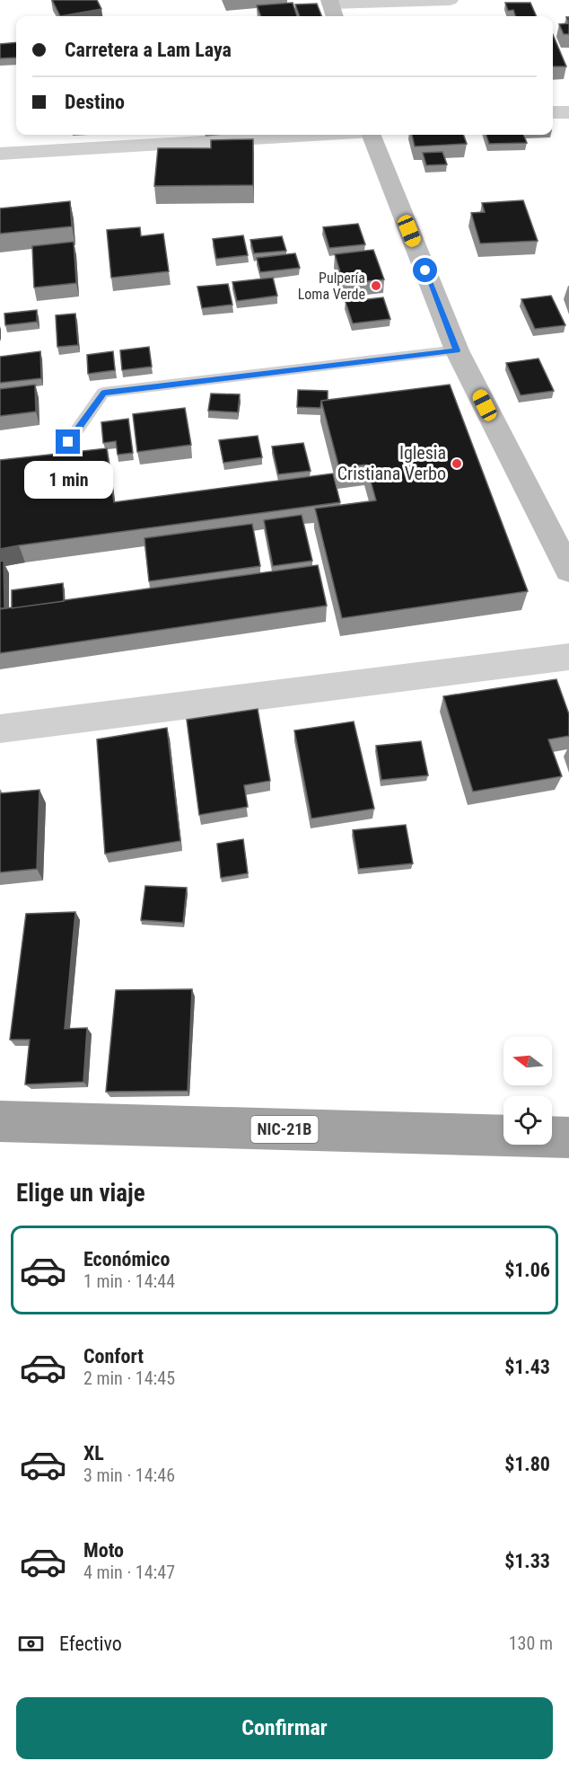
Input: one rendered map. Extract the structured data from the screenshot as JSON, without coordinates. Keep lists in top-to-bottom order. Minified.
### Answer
{"streets":{"highway":["NIC-21B"]},"places":["Pulpería Loma Verde","Iglesia Cristiana Verbo"],"north":"left","page":{"banner":["Carretera a Lam Laya","Destino"],"bubble":"1 min","heading":"Elige un viaje","list":[{"name":"Económico","note":"1 min · 14:44","value":"$1.06"},{"name":"Confort","note":"2 min · 14:45","value":"$1.43"},{"name":"XL","note":"3 min · 14:46","value":"$1.80"},{"name":"Moto","note":"4 min · 14:47","value":"$1.33"}],"pay":["Efectivo","130 m"],"buttons":"Confirmar"}}
